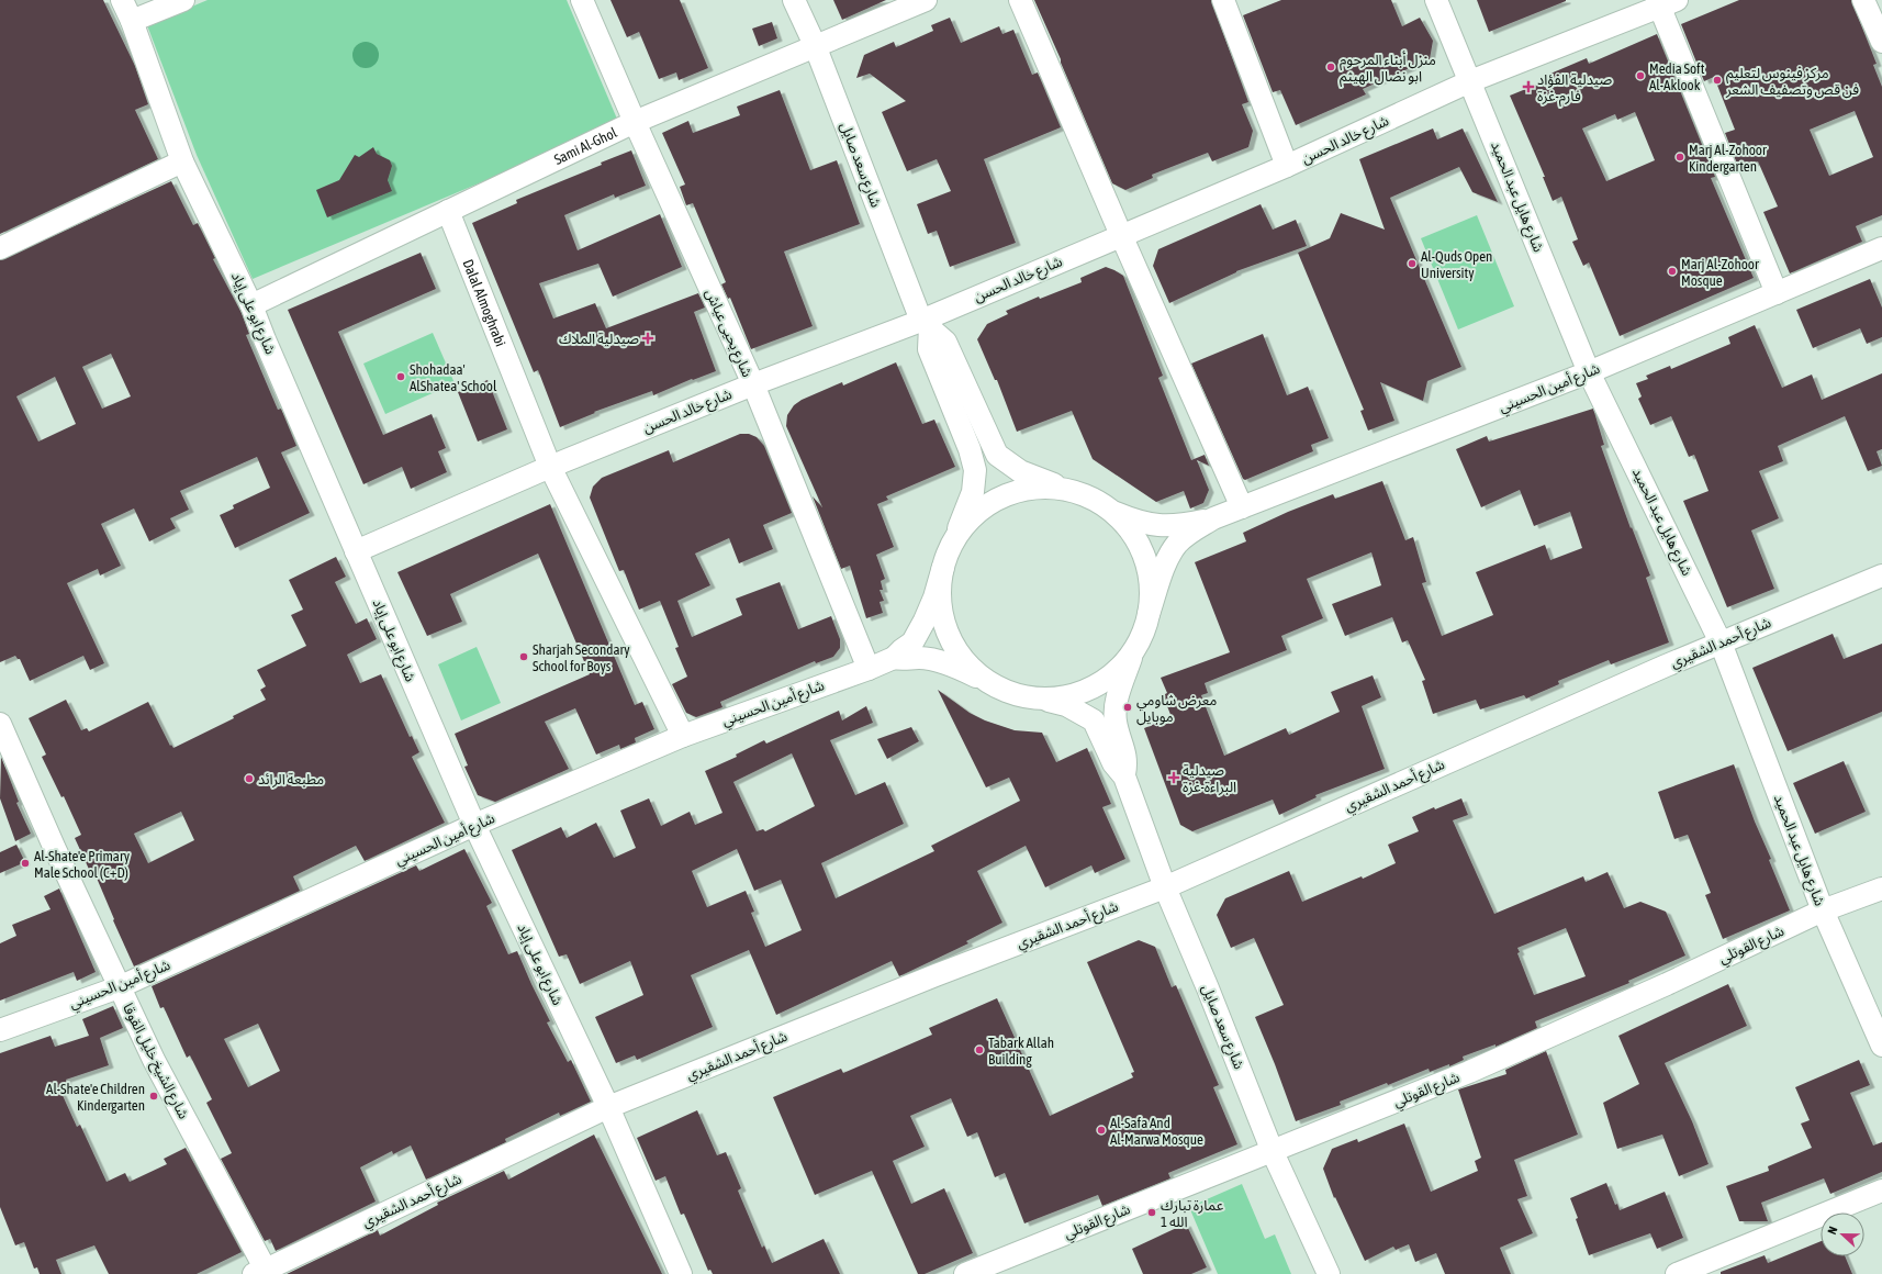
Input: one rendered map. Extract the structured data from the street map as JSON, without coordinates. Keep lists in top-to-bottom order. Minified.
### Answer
{"streets":{"street":["شارع خالد الحسن","Sami Al-Ghol","شارع سعد صايل","شارع هايل عبد الحميد","Dalal Almoghrabi","شارع ابو على إياد","شارع يحيى عياش","شارع أمين الحسيني","شارع أحمد الشقيري","شارع القوتلي","شارع الشيخ خليل القوقا"]},"crossings":[["شارع خالد الحسن","شارع سعد صايل"],["شارع خالد الحسن","شارع هايل عبد الحميد"],["شارع خالد الحسن","Dalal Almoghrabi"],["شارع خالد الحسن","شارع ابو على إياد"],["شارع خالد الحسن","شارع يحيى عياش"],["Sami Al-Ghol","شارع سعد صايل"],["Sami Al-Ghol","Dalal Almoghrabi"],["Sami Al-Ghol","شارع ابو على إياد"],["Sami Al-Ghol","شارع يحيى عياش"],["شارع سعد صايل","شارع أمين الحسيني"],["شارع سعد صايل","شارع أحمد الشقيري"],["شارع سعد صايل","شارع القوتلي"],["شارع هايل عبد الحميد","شارع أمين الحسيني"],["شارع هايل عبد الحميد","شارع أحمد الشقيري"],["شارع هايل عبد الحميد","شارع القوتلي"],["Dalal Almoghrabi","شارع أمين الحسيني"],["شارع ابو على إياد","شارع أمين الحسيني"],["شارع ابو على إياد","شارع أحمد الشقيري"],["شارع يحيى عياش","شارع أمين الحسيني"],["شارع أمين الحسيني","شارع الشيخ خليل القوقا"],["شارع أحمد الشقيري","شارع الشيخ خليل القوقا"]],"places":{"other":["منزل أبناء المرحوم ابو نضال الهيثم","Media Soft Al-Aklook","مركز فينوس لتعليم فن قص وتصفيف الشعر","Marj Al-Zohoor Kindergarten","Al-Quds Open University","Marj Al-Zohoor Mosque","Shohadaa' AlShatea' School","Sharjah Secondary School for Boys","معرض شاومي موبايل","مطبعة الرائد","Al-Shate'e Primary Male School (C+D)","Tabark Allah Building","Al-Shate'e Children Kindergarten","Al-Safa And Al-Marwa Mosque","عمارة تبارك الله 1"],"health":["صيدلية الفؤاد فارم-غزة","صيدلية الملاك","صيدلية البراءة-غزة"]},"north":"left"}
